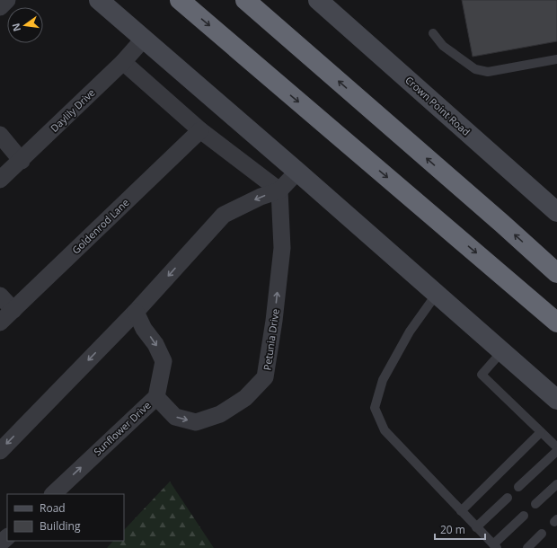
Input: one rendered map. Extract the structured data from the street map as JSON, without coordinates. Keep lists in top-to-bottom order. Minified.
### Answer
{"streets":{"main road":["Crown Point Road"],"street":["Daylily Drive","Goldenrod Lane","Petunia Drive","Sunflower Drive"]},"crossings":[["Petunia Drive","Sunflower Drive"]],"legend":["Road","Building"],"scale_bar":"20 m","north":"left"}
